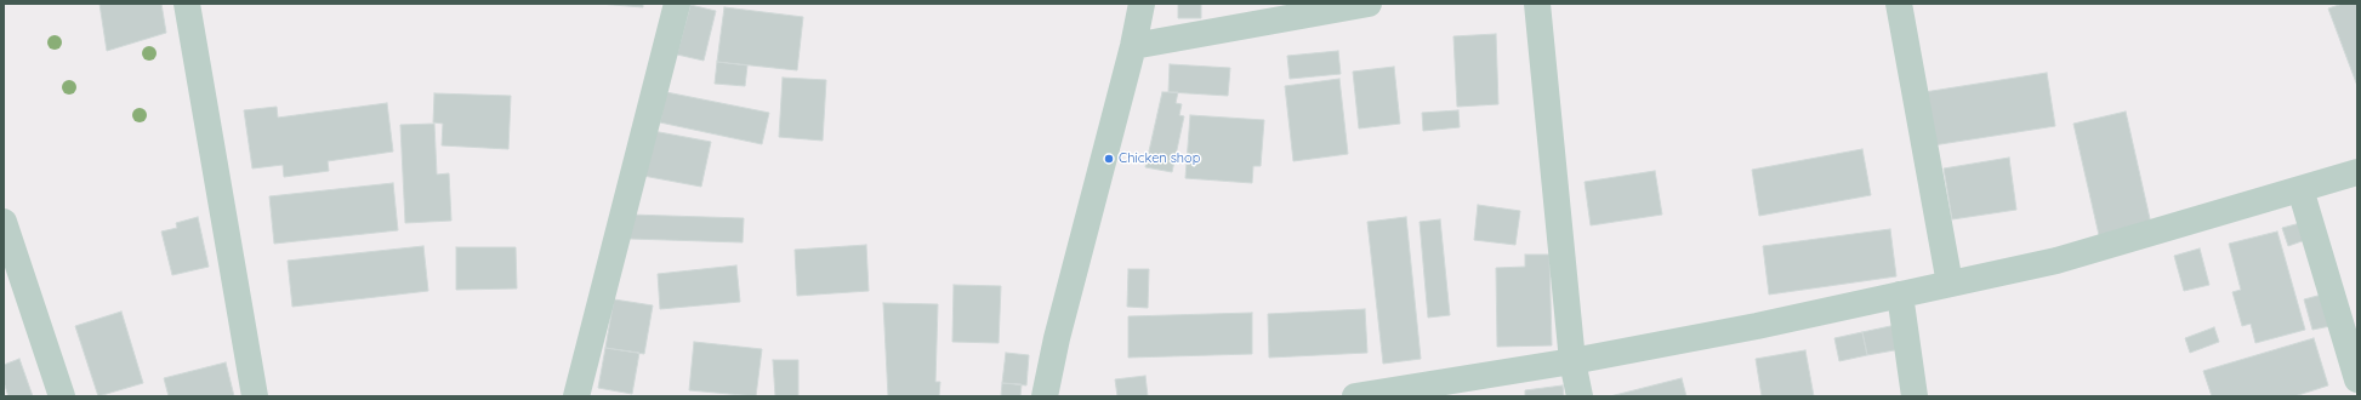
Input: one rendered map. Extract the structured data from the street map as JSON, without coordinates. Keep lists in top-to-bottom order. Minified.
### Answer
{"places":["Chicken shop"]}
